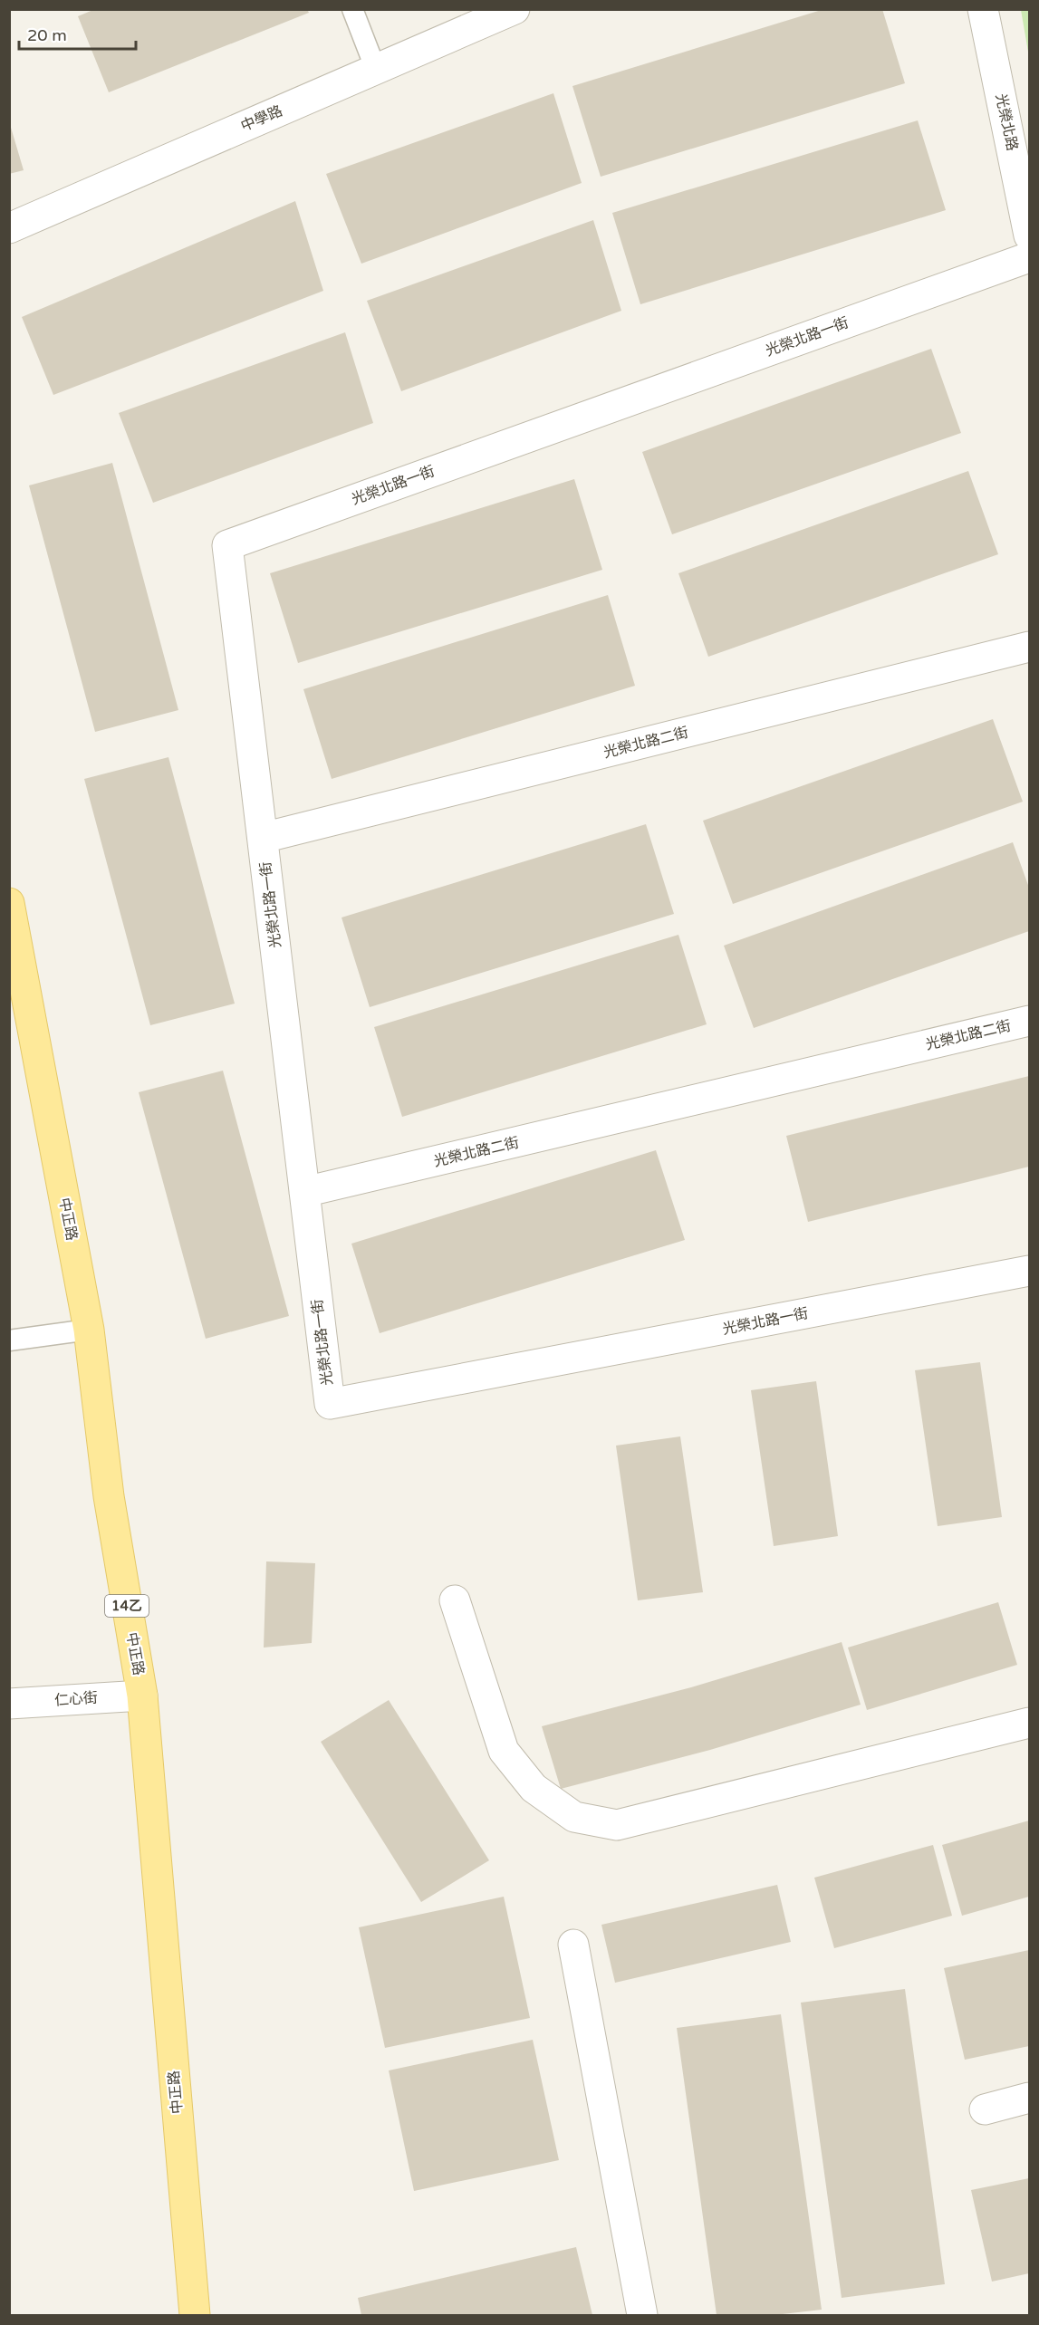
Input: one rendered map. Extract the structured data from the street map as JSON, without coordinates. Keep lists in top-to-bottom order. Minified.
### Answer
{"streets":{"main road":["中正路","14乙"],"street":["中學路","光榮北路","光榮北路一街","光榮北路二街","仁心街"]},"crossings":[["光榮北路一街","光榮北路二街"],["中正路","仁心街"]],"scale_bar":"20 m"}
